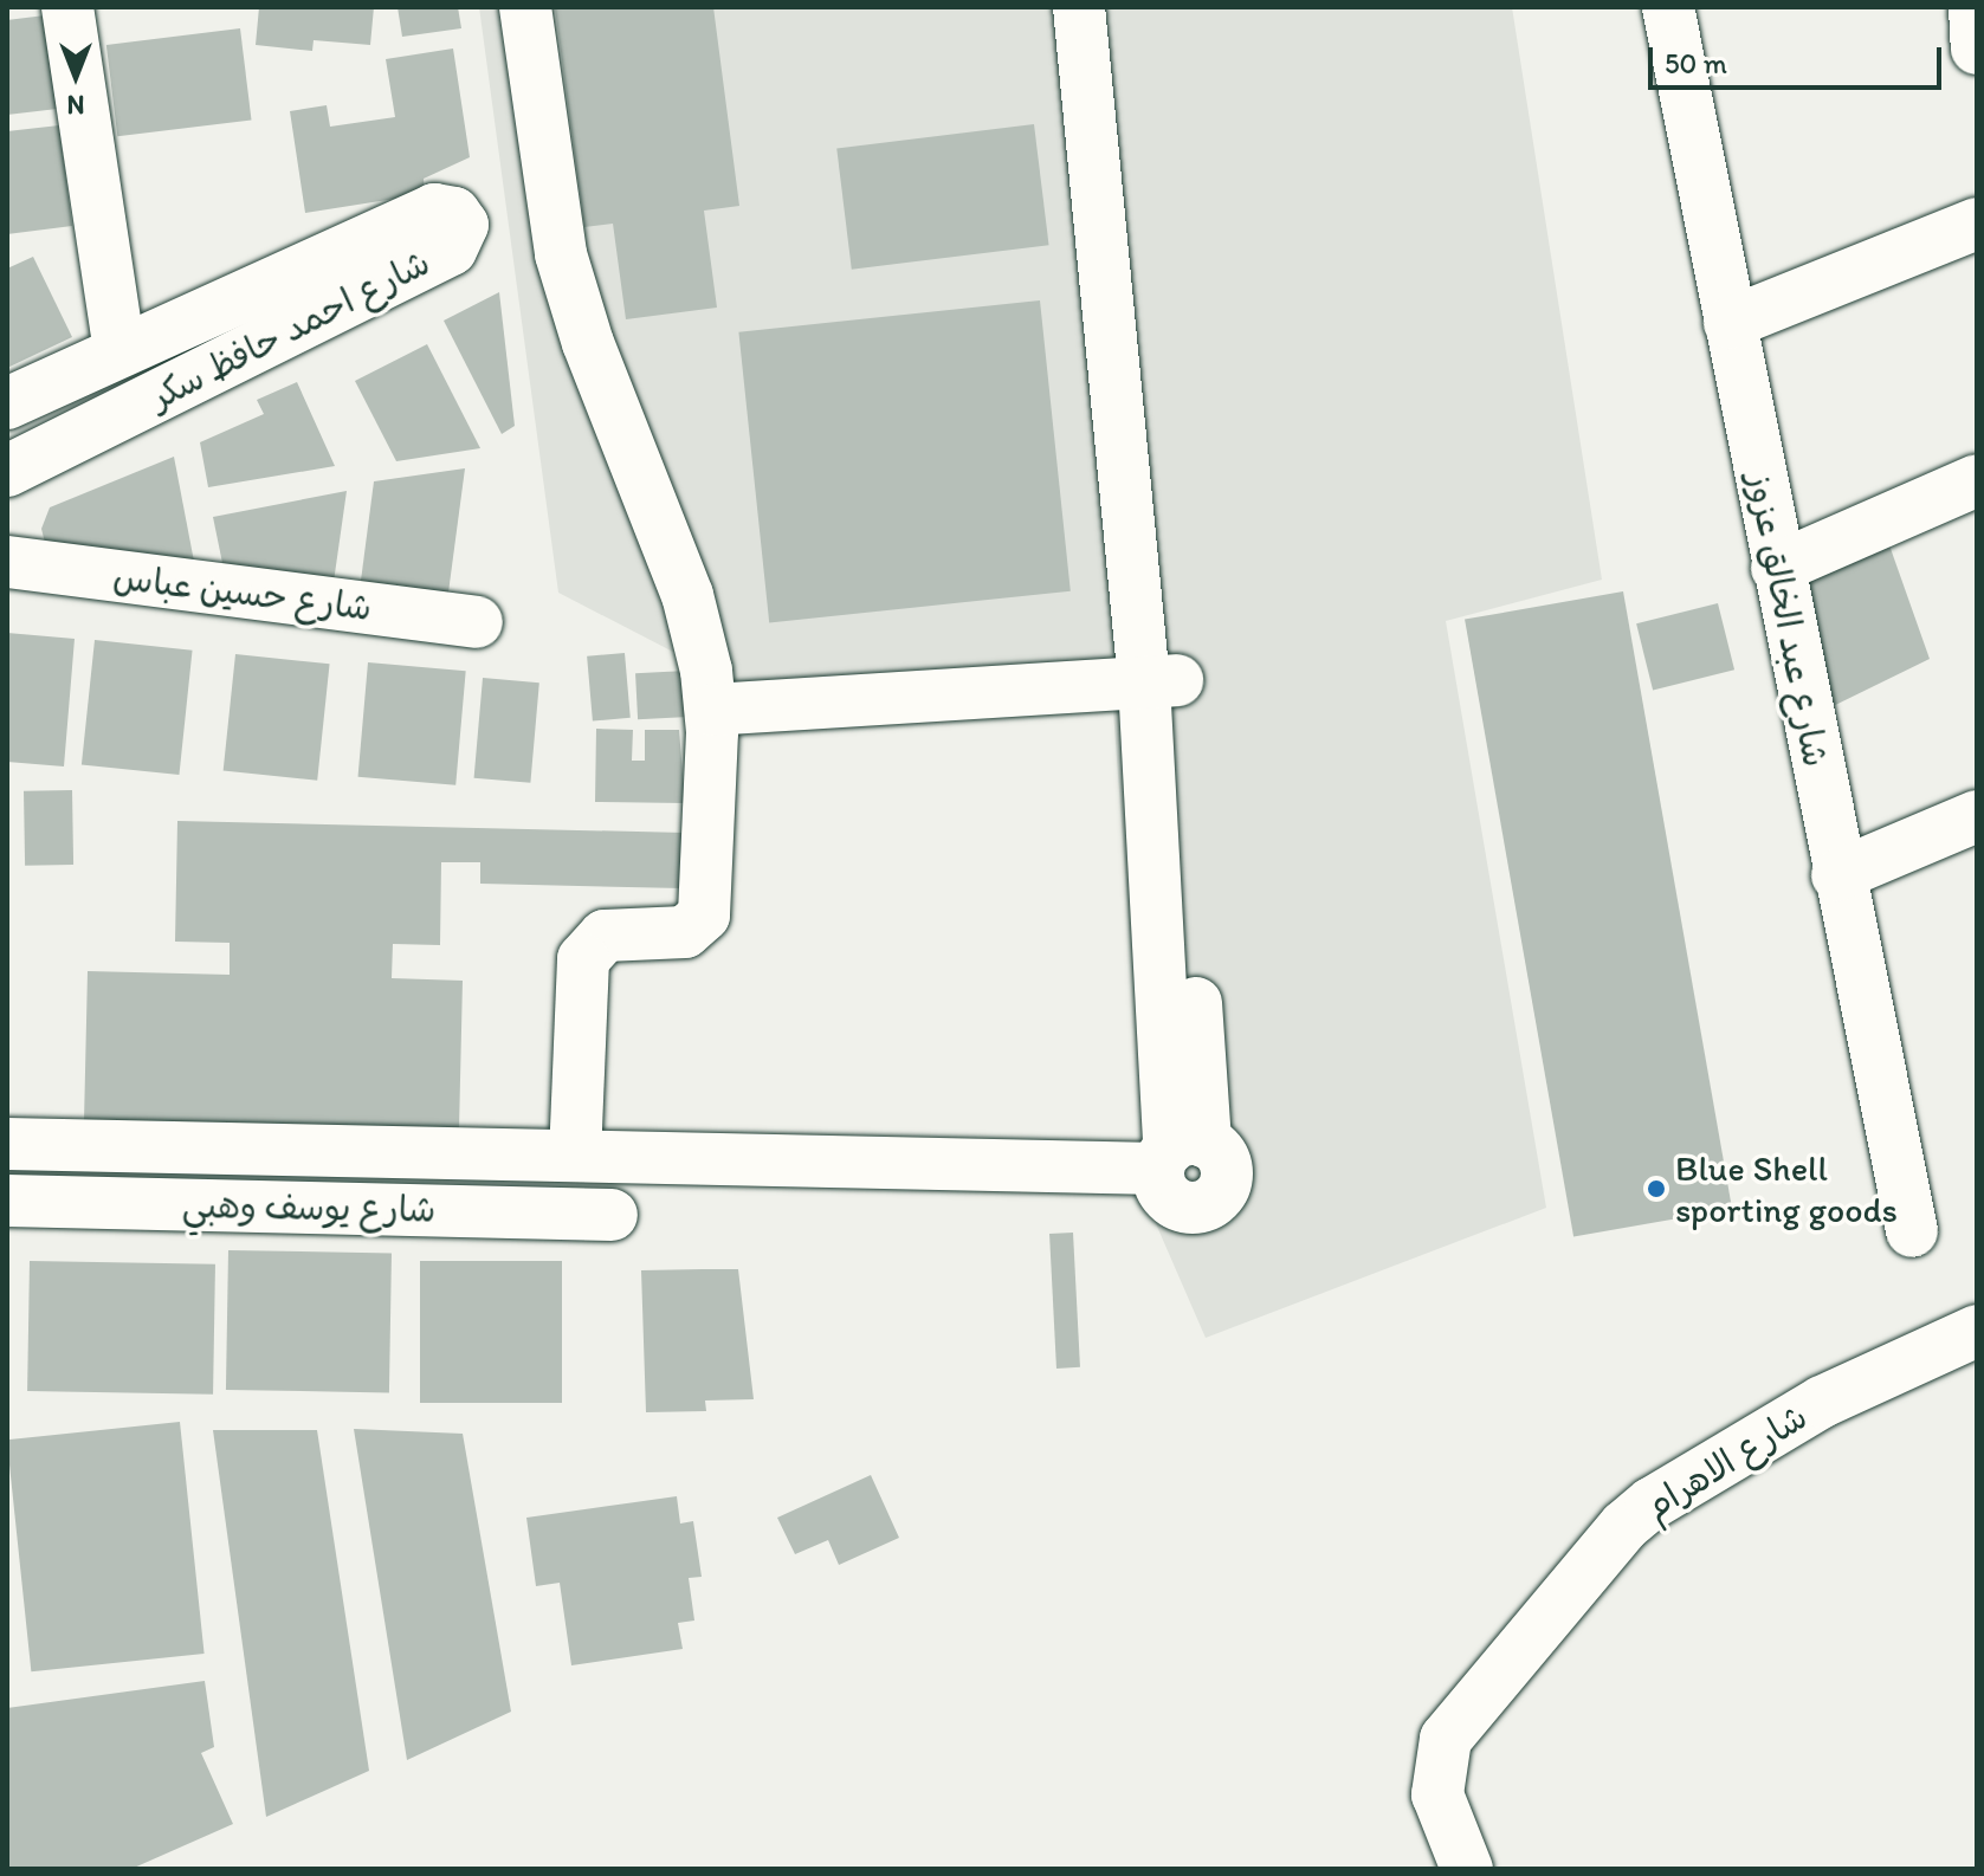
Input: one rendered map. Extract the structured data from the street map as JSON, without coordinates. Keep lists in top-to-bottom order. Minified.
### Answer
{"streets":{"street":["شارع احمد حافظ سكر","شارع حسين عباس","شارع عبد الخالق عزوز","شارع يوسف وهبي","شارع الاهرام"]},"places":["Blue Shell sporting goods"],"scale_bar":"50 m","north":"bottom"}
